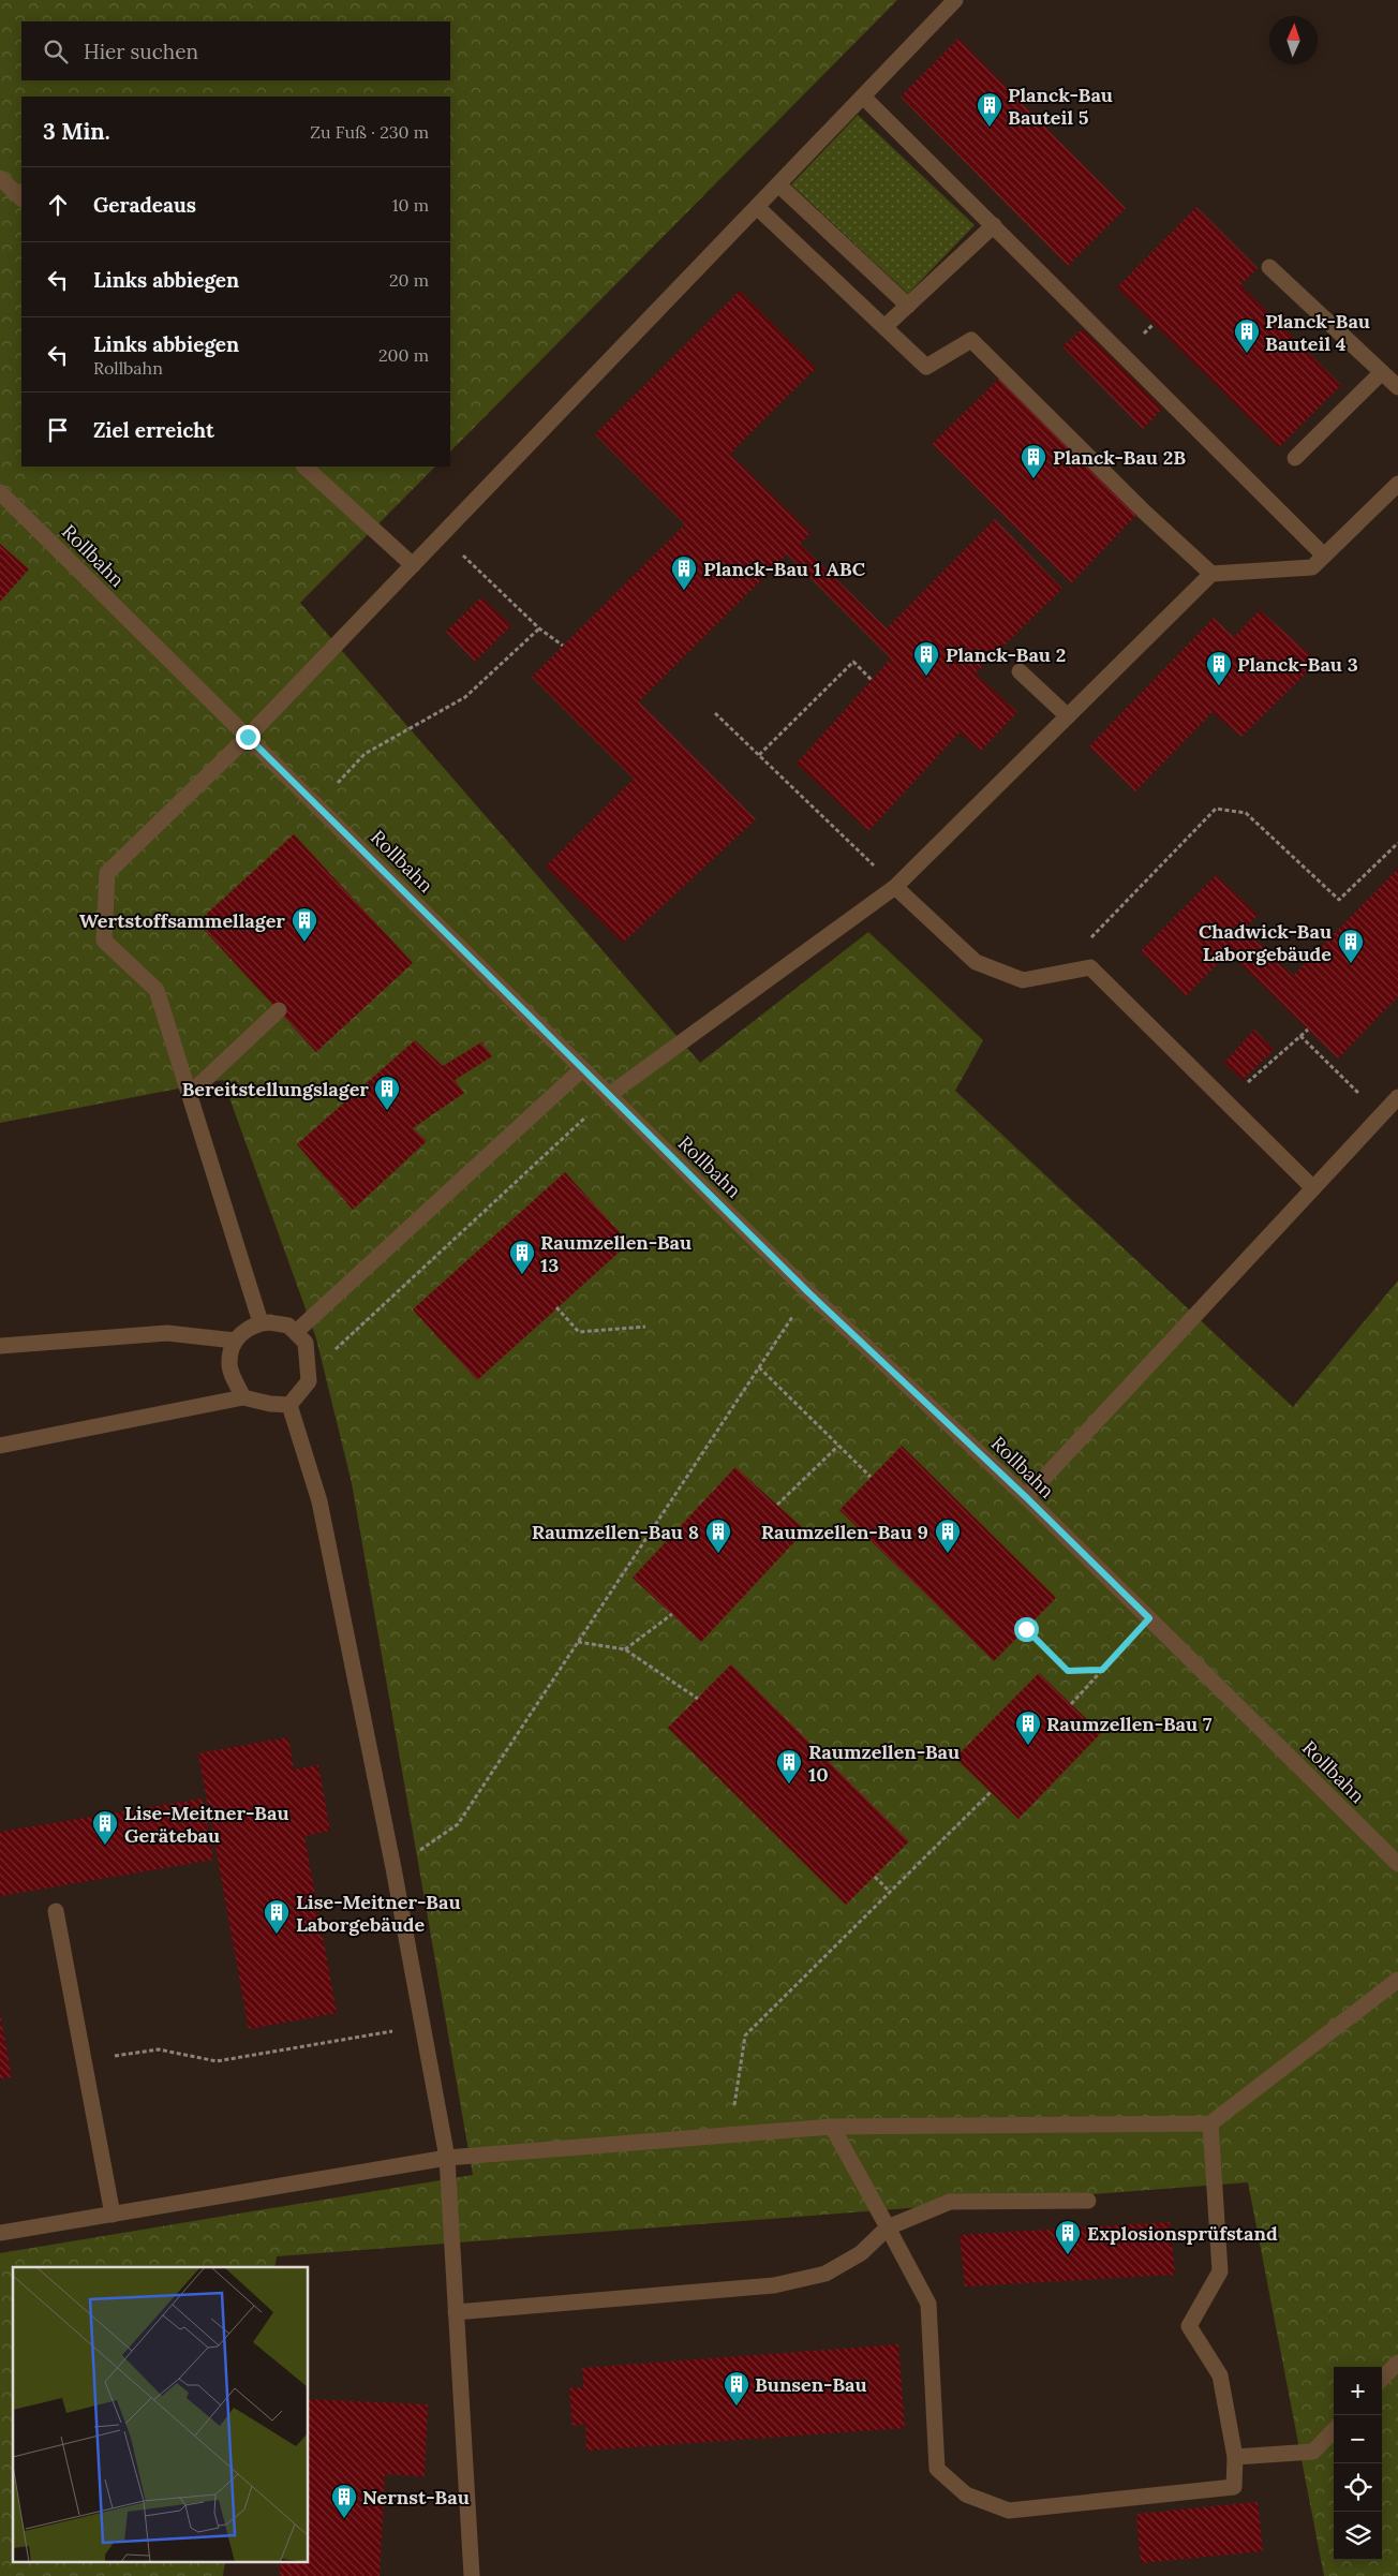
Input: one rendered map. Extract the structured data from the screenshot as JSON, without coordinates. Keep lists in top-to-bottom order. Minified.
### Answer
{"streets":{"lane":["Rollbahn"]},"places":{"building":["Planck-Bau Bauteil 5","Planck-Bau Bauteil 4","Planck-Bau 2B","Planck-Bau 1 ABC","Planck-Bau 2","Planck-Bau 3","Wertstoffsammellager","Chadwick-Bau Laborgebäude","Bereitstellungslager","Raumzellen-Bau 13","Raumzellen-Bau 8","Raumzellen-Bau 9","Raumzellen-Bau 7","Raumzellen-Bau 10","Lise-Meitner-Bau Gerätebau","Lise-Meitner-Bau Laborgebäude","Explosionsprüfstand","Bunsen-Bau","Nernst-Bau"]},"north":"top","page":{"search":"Hier suchen","heading":["3 Min.","Zu Fuß · 230 m"],"list":[["Geradeaus","10 m"],["Links abbiegen","20 m"],["Links abbiegen","Rollbahn","200 m"],"Ziel erreicht"],"map_buttons":["+","−"]}}
